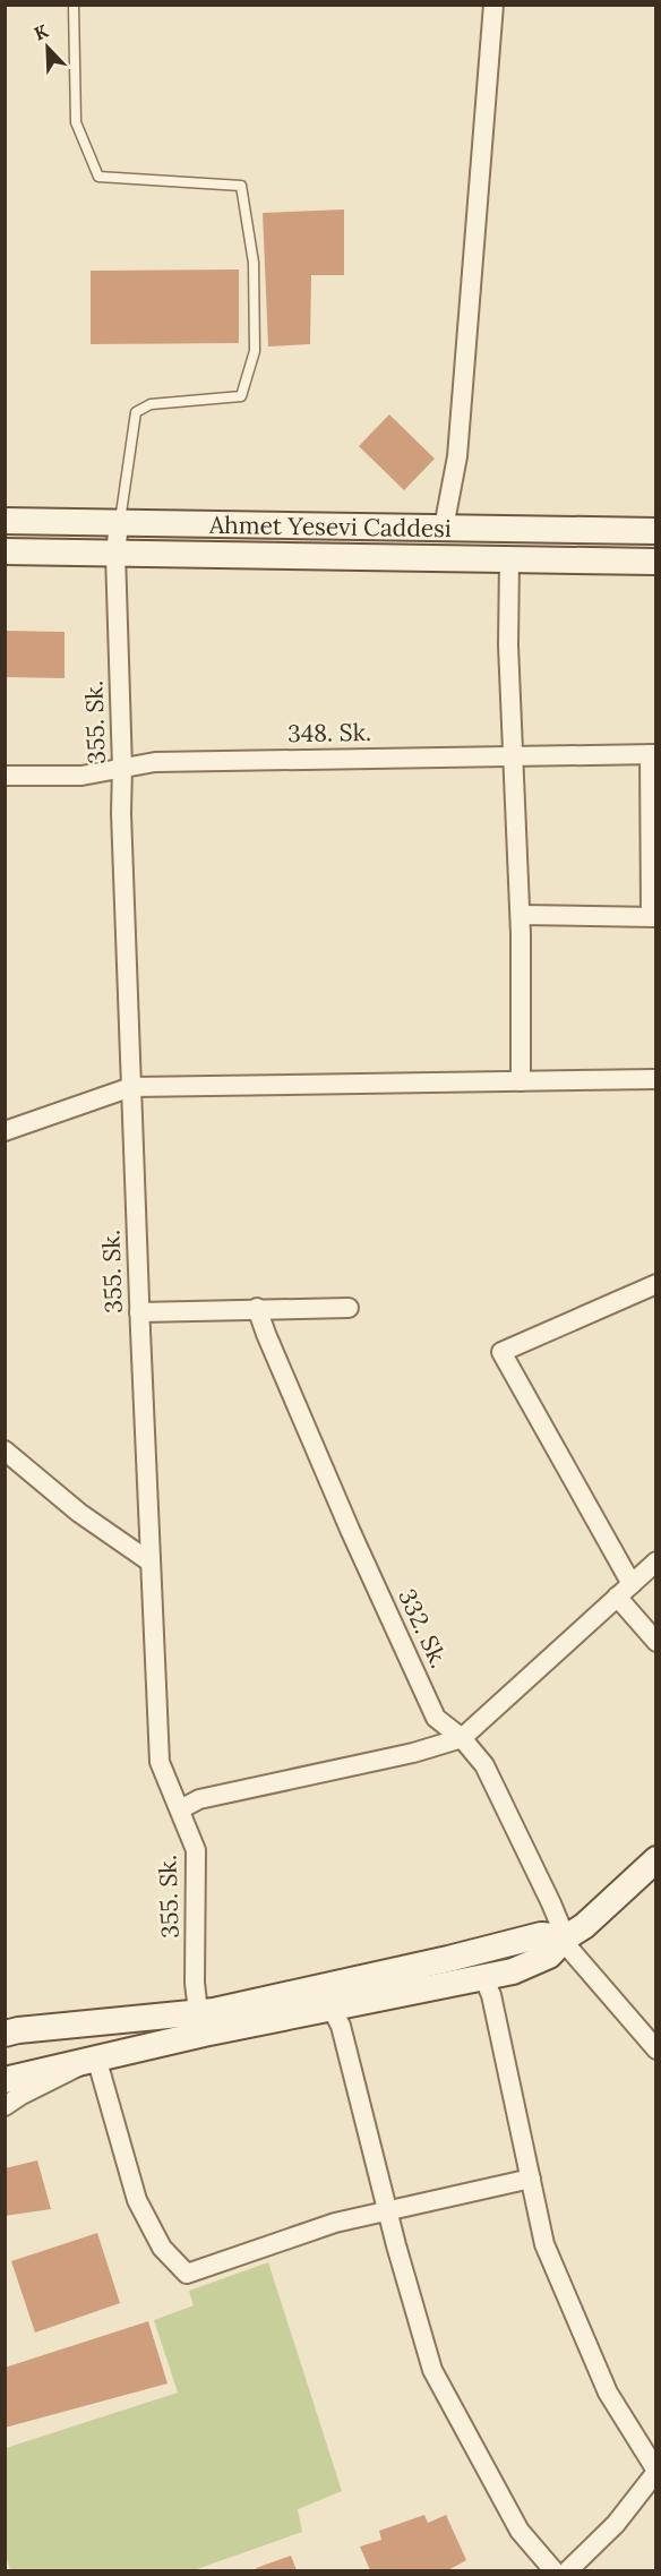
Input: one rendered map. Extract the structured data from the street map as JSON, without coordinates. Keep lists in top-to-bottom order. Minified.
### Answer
{"streets":{"street":["Ahmet Yesevi Caddesi","355. Sk.","348. Sk.","332. Sk."]},"crossings":[["Ahmet Yesevi Caddesi","355. Sk."],["355. Sk.","348. Sk."]],"north":"top left"}
